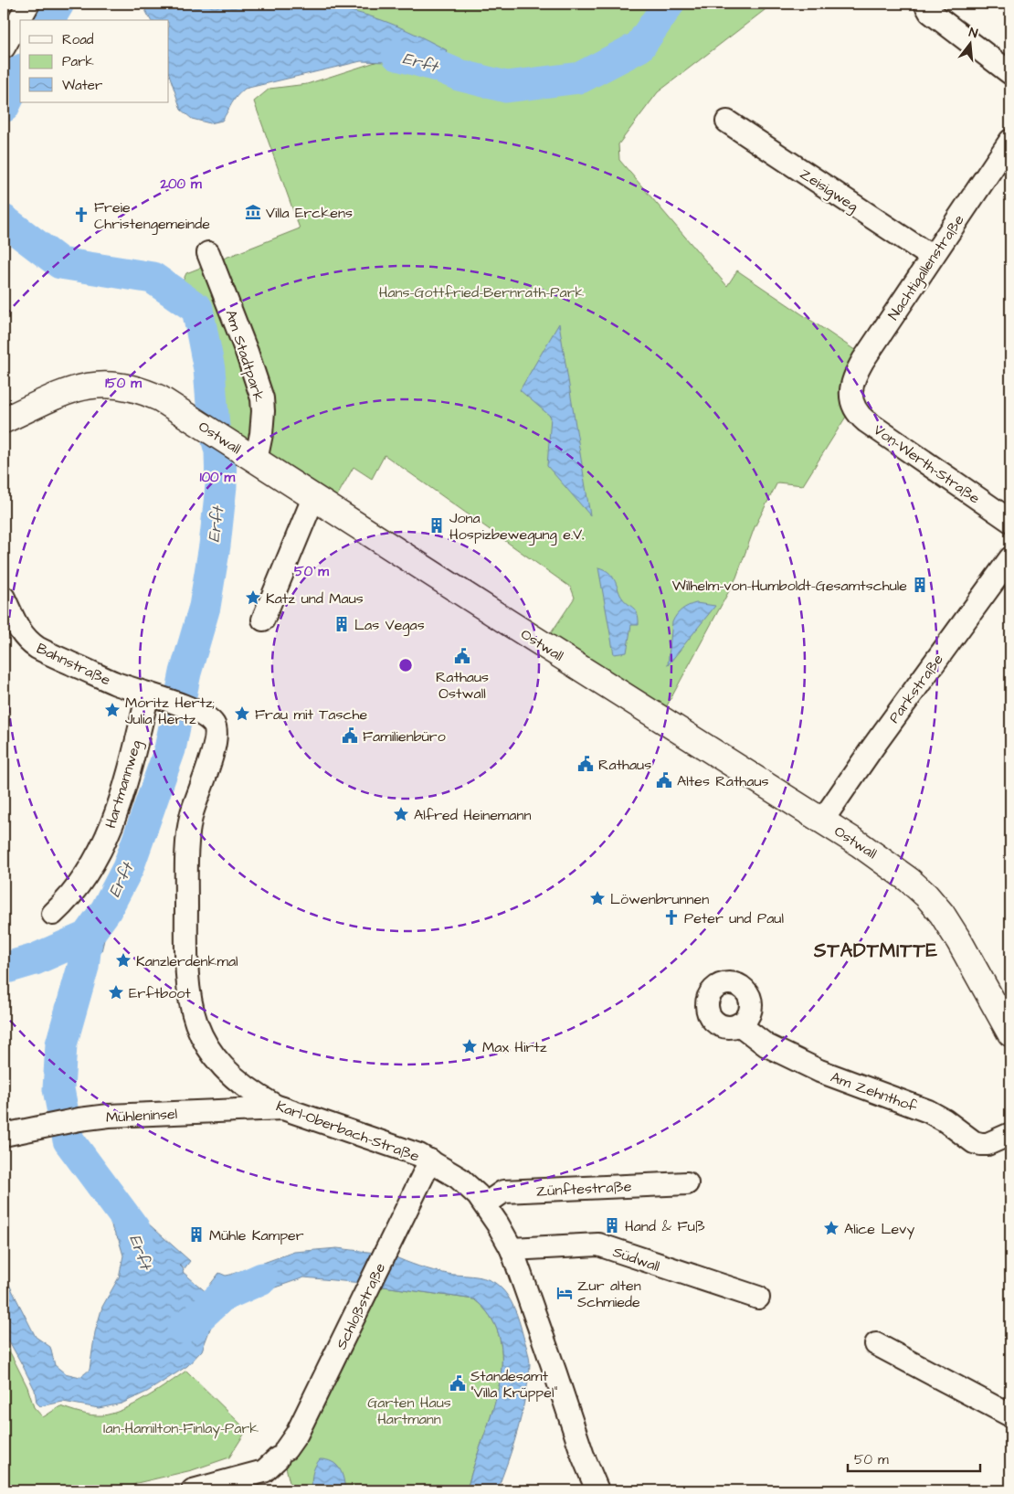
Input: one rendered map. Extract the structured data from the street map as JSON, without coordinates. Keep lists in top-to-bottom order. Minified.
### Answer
{"streets":{"main road":["Ostwall"],"street":["Zeisigweg","Nachtigallenstraße","Am Stadtpark","Von-Werth-Straße","Bahnstraße","Parkstraße","Hartmannweg","Am Zehnthof","Mühleninsel","Karl-Oberbach-Straße","Zünftestraße","Südwall","Schloßstraße"]},"crossings":[["Zeisigweg","Nachtigallenstraße"],["Nachtigallenstraße","Von-Werth-Straße"],["Am Stadtpark","Ostwall"],["Ostwall","Parkstraße"],["Bahnstraße","Hartmannweg"],["Bahnstraße","Karl-Oberbach-Straße"],["Mühleninsel","Karl-Oberbach-Straße"],["Karl-Oberbach-Straße","Zünftestraße"],["Karl-Oberbach-Straße","Südwall"],["Karl-Oberbach-Straße","Schloßstraße"]],"districts":["STADTMITTE"],"water":["Erft"],"parks":["Hans-Gottfried-Bernrath-Park","Garten Haus Hartmann","Ian-Hamilton-Finlay-Park"],"places":{"museum":["Villa Erckens"],"church":["Freie Christengemeinde","Peter und Paul"],"building":["Jona Hospizbewegung e.V.","Wilhelm-von-Humboldt-Gesamtschule","Las Vegas","Hand & Fuß","Mühle Kamper"],"place":["Katz und Maus","Moritz Hertz; Julia Hertz","Frau mit Tasche","Alfred Heinemann","Löwenbrunnen","Kanzlerdenkmal","Erftboot","Max Hirtz","Alice Levy"],"public building":["Rathaus Ostwall","Familienbüro","Rathaus","Altes Rathaus","Standesamt \"Villa Krüppel\""],"hotel":["Zur alten Schmiede"]},"legend":["Road","Park","Water"],"scale_bar":"50 m","north":"top","rings":["200 m","150 m","100 m","50 m"]}
